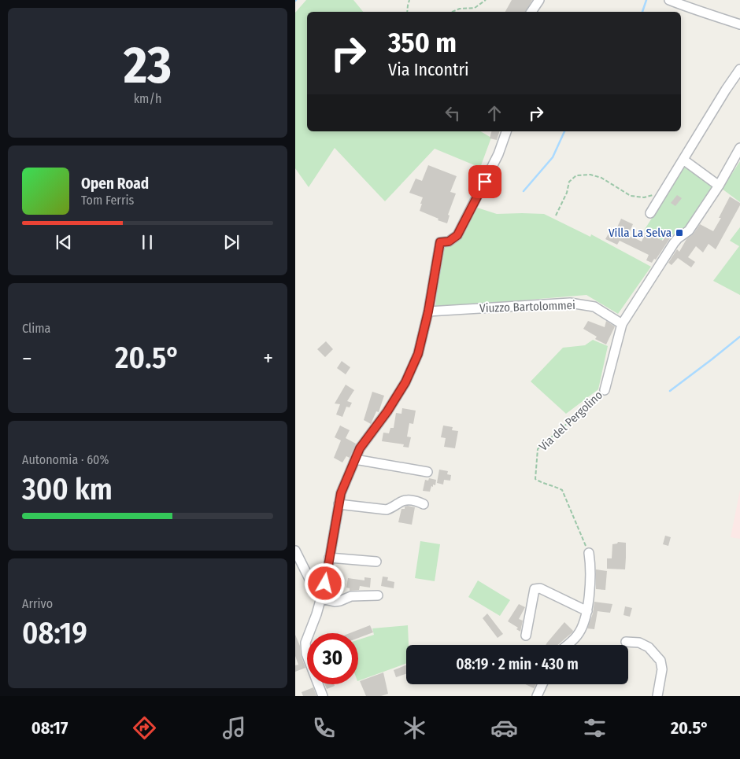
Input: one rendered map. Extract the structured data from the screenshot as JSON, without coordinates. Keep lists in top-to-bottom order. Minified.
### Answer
{"streets":{"street":["Viuzzo Bartolommei","Via del Pergolino"]},"crossings":[["Viuzzo Bartolommei","Via del Pergolino"]],"places":{"transit":["Villa La Selva"]},"page":{"tile":[["23","km/h"],"Clima",["Autonomia · 60%","300 km"],["Arrivo","08:19"]],"turn":["350 m","Via Incontri"],"song":["Open Road","Tom Ferris"],"heat":["−","20.5°","+"],"limit":"30","trip":"08:19 · 2 min · 430 m","tabs":["08:17","20.5°"]}}
